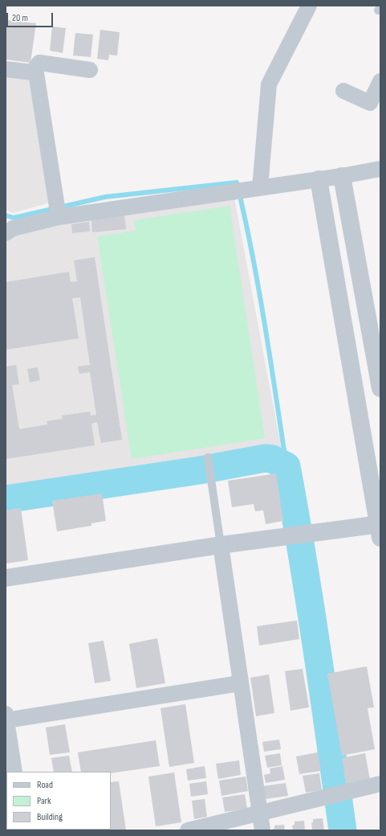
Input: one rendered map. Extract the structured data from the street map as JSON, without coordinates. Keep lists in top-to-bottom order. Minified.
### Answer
{"legend":["Road","Park","Building"],"scale_bar":"20 m"}
